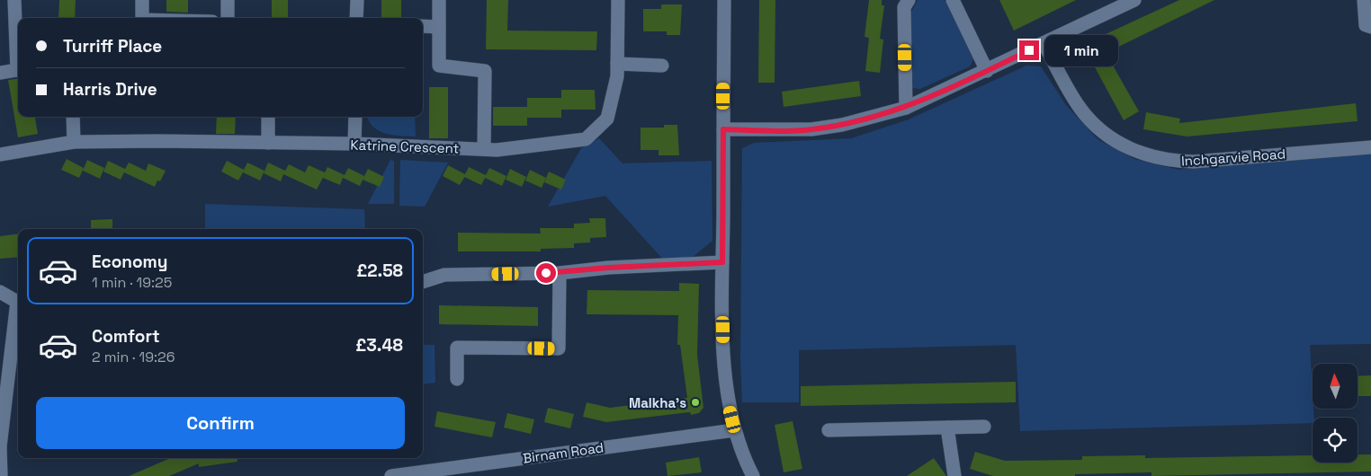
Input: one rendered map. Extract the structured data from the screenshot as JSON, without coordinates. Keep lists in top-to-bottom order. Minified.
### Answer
{"streets":{"street":["Katrine Crescent","Inchgarvie Road","Birnam Road"]},"places":["Malkha's"],"north":"top","page":{"banner":["Turriff Place","Harris Drive"],"bubble":"1 min","list":[{"name":"Economy","note":"1 min · 19:25","value":"£2.58"},{"name":"Comfort","note":"2 min · 19:26","value":"£3.48"}],"buttons":"Confirm"}}
